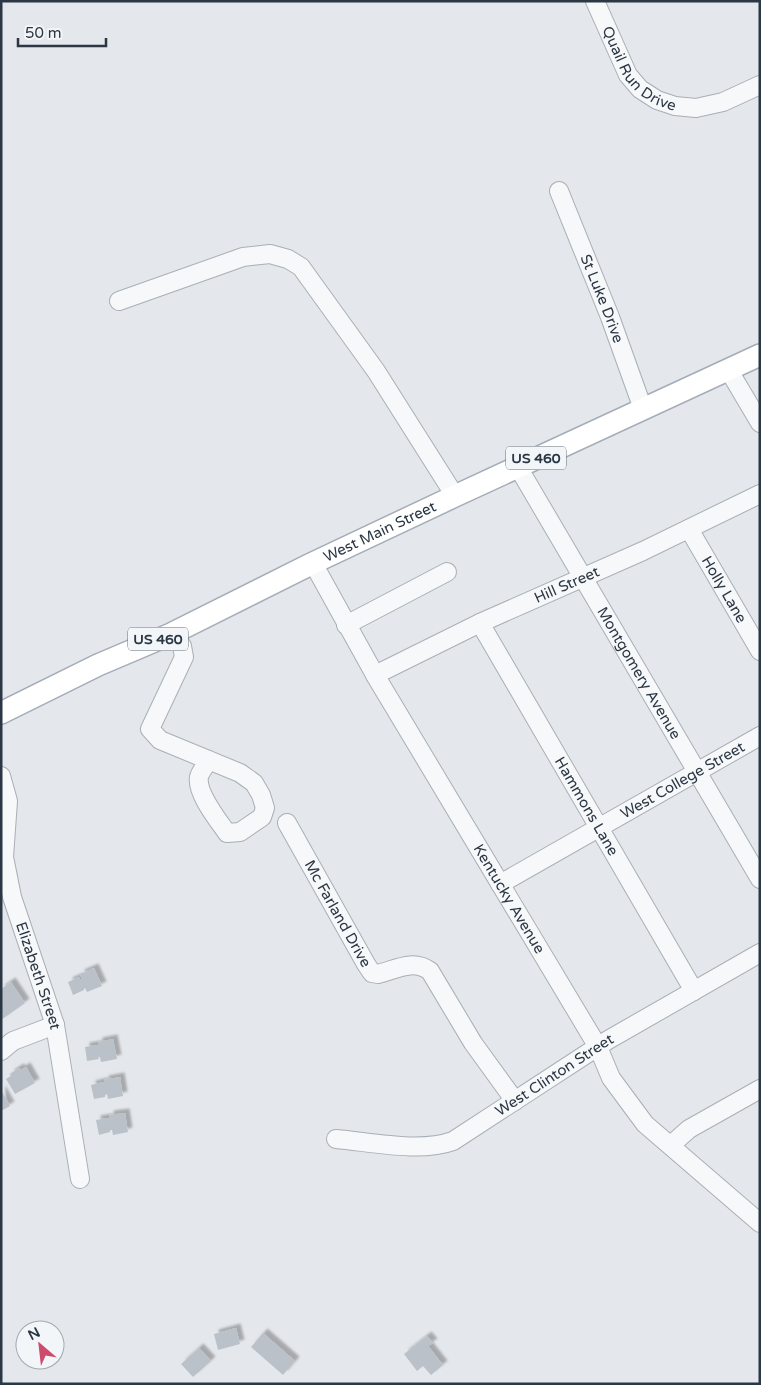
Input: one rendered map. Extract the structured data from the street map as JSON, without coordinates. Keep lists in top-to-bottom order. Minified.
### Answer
{"streets":{"main road":["US 460","West Main Street"],"street":["Quail Run Drive","St Luke Drive","Hill Street","Holly Lane","Montgomery Avenue","West College Street","Hammons Lane","Kentucky Avenue","Mc Farland Drive","Elizabeth Street","West Clinton Street"]},"crossings":[["St Luke Drive","West Main Street"],["West Main Street","Montgomery Avenue"],["West Main Street","Kentucky Avenue"],["Hill Street","Holly Lane"],["Hill Street","Montgomery Avenue"],["Hill Street","Hammons Lane"],["Hill Street","Kentucky Avenue"],["Montgomery Avenue","West College Street"],["West College Street","Hammons Lane"],["West College Street","Kentucky Avenue"],["Hammons Lane","West Clinton Street"],["Kentucky Avenue","West Clinton Street"],["Mc Farland Drive","West Clinton Street"]],"scale_bar":"50 m","north":"top left"}
